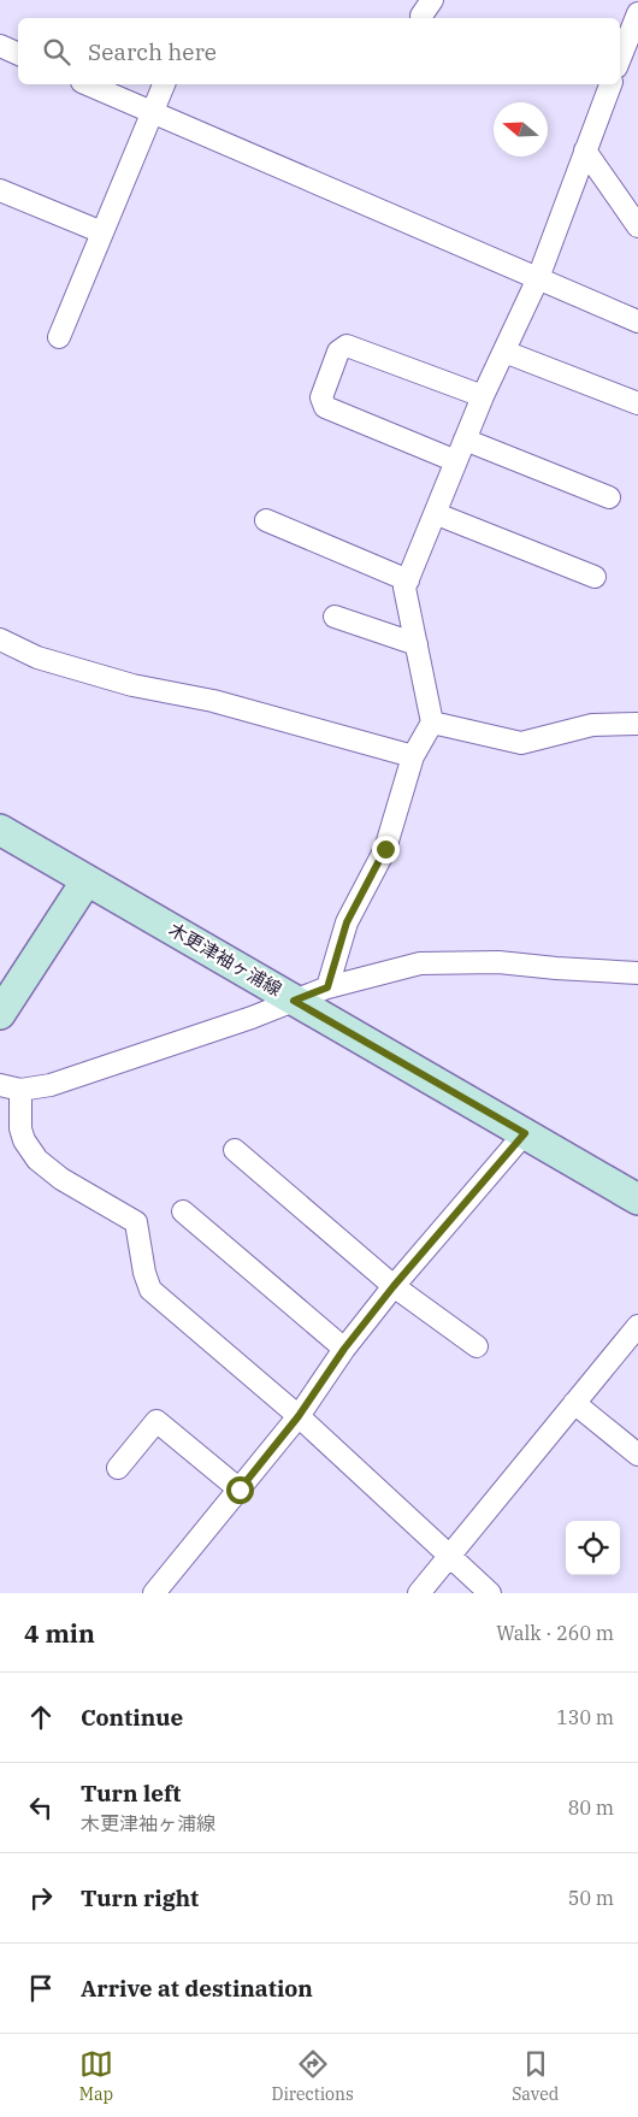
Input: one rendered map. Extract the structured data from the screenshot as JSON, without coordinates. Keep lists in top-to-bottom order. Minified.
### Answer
{"streets":{"main road":["木更津袖ヶ浦線"]},"north":"left","page":{"search":"Search here","heading":["4 min","Walk · 260 m"],"list":[["Continue","130 m"],["Turn left","木更津袖ヶ浦線","80 m"],["Turn right","50 m"],"Arrive at destination"],"nav":["Map","Directions","Saved"]}}
